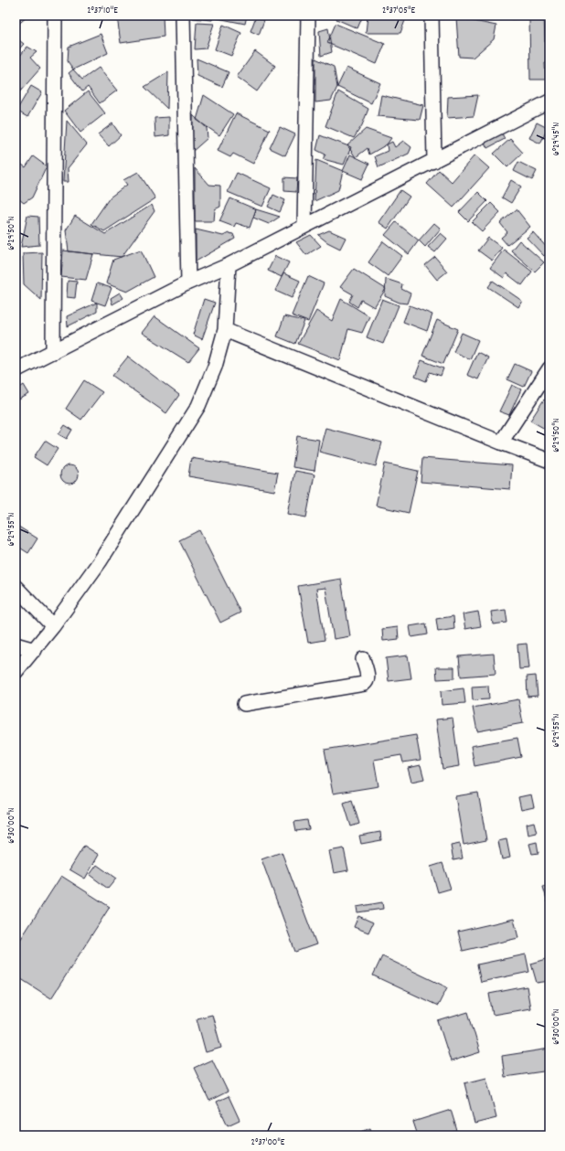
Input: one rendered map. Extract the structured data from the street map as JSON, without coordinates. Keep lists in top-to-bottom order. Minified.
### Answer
{"coordinates":["2°37'10\"E","2°37'05\"E","6°29'45\"N","6°29'50\"N","6°29'55\"N","6°30'00\"N","2°37'00\"E"]}
